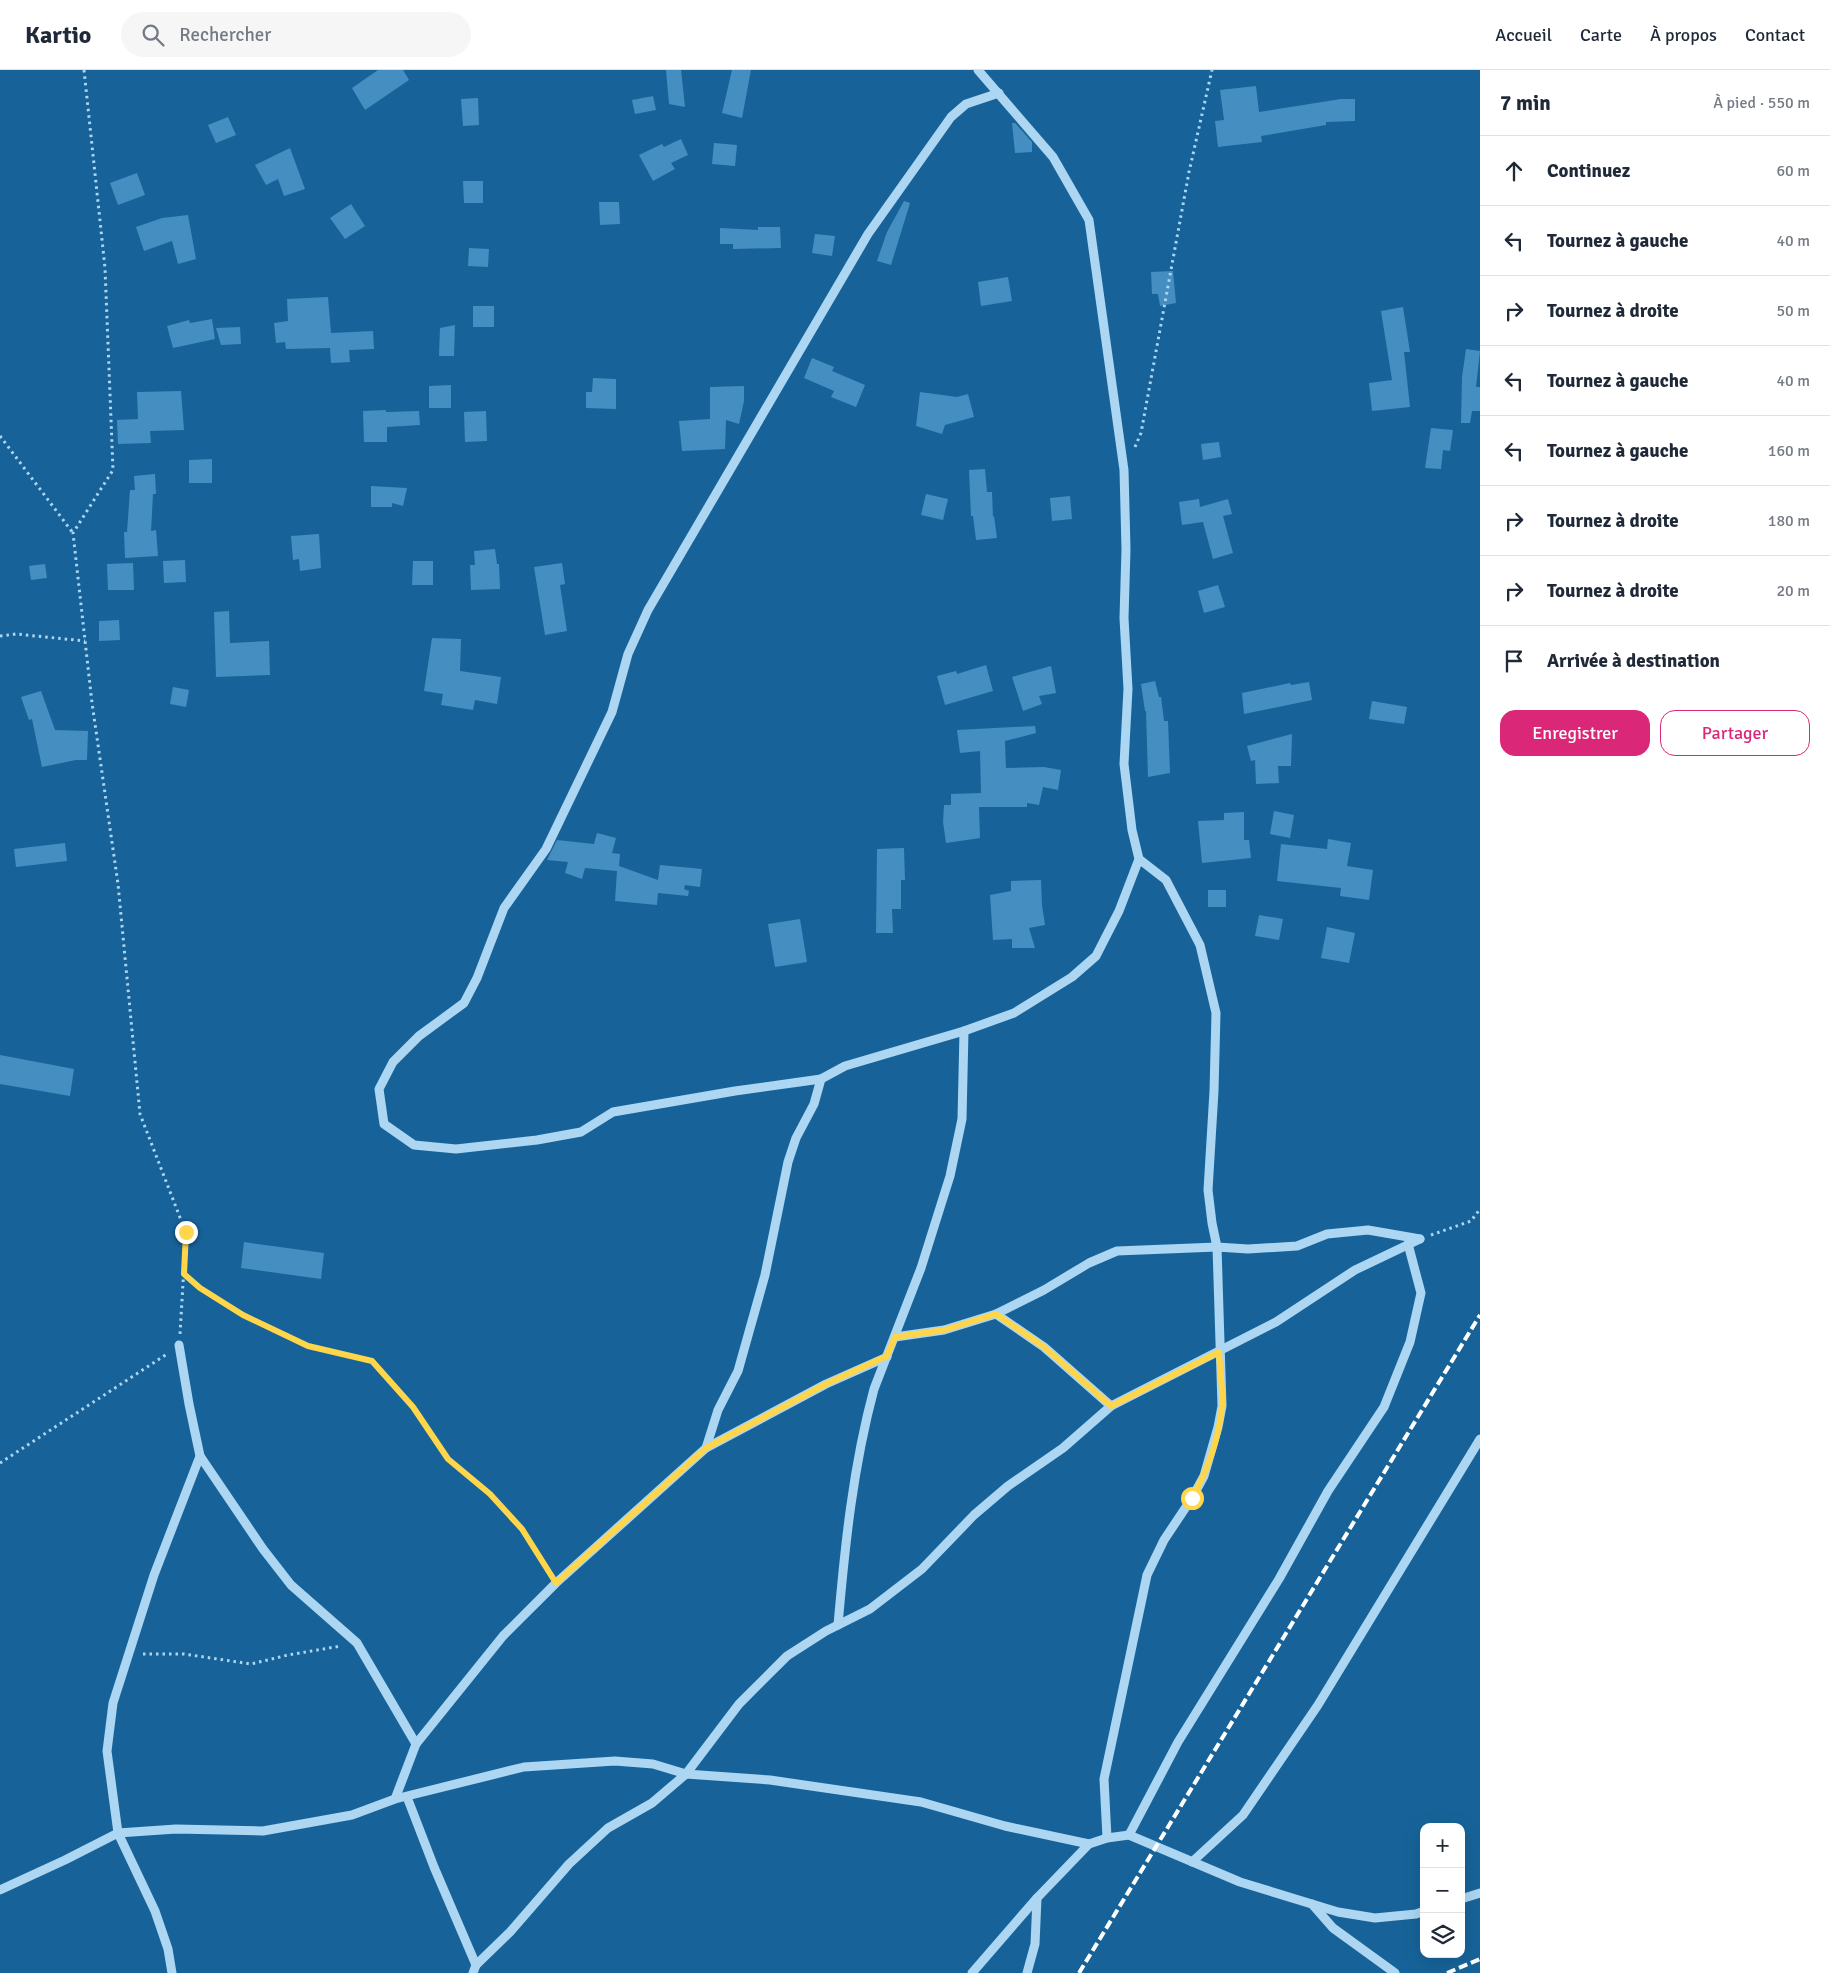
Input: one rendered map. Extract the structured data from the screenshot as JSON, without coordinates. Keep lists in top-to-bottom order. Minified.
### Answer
{"page":{"header":"Kartio","search":"Rechercher","nav":["Accueil","Carte","À propos","Contact"],"heading":["7 min","À pied · 550 m"],"list":[["Continuez","60 m"],["Tournez à gauche","40 m"],["Tournez à droite","50 m"],["Tournez à gauche","40 m"],["Tournez à gauche","160 m"],["Tournez à droite","180 m"],["Tournez à droite","20 m"],"Arrivée à destination"],"buttons":["Enregistrer","Partager"],"map_buttons":["+","−"]}}
